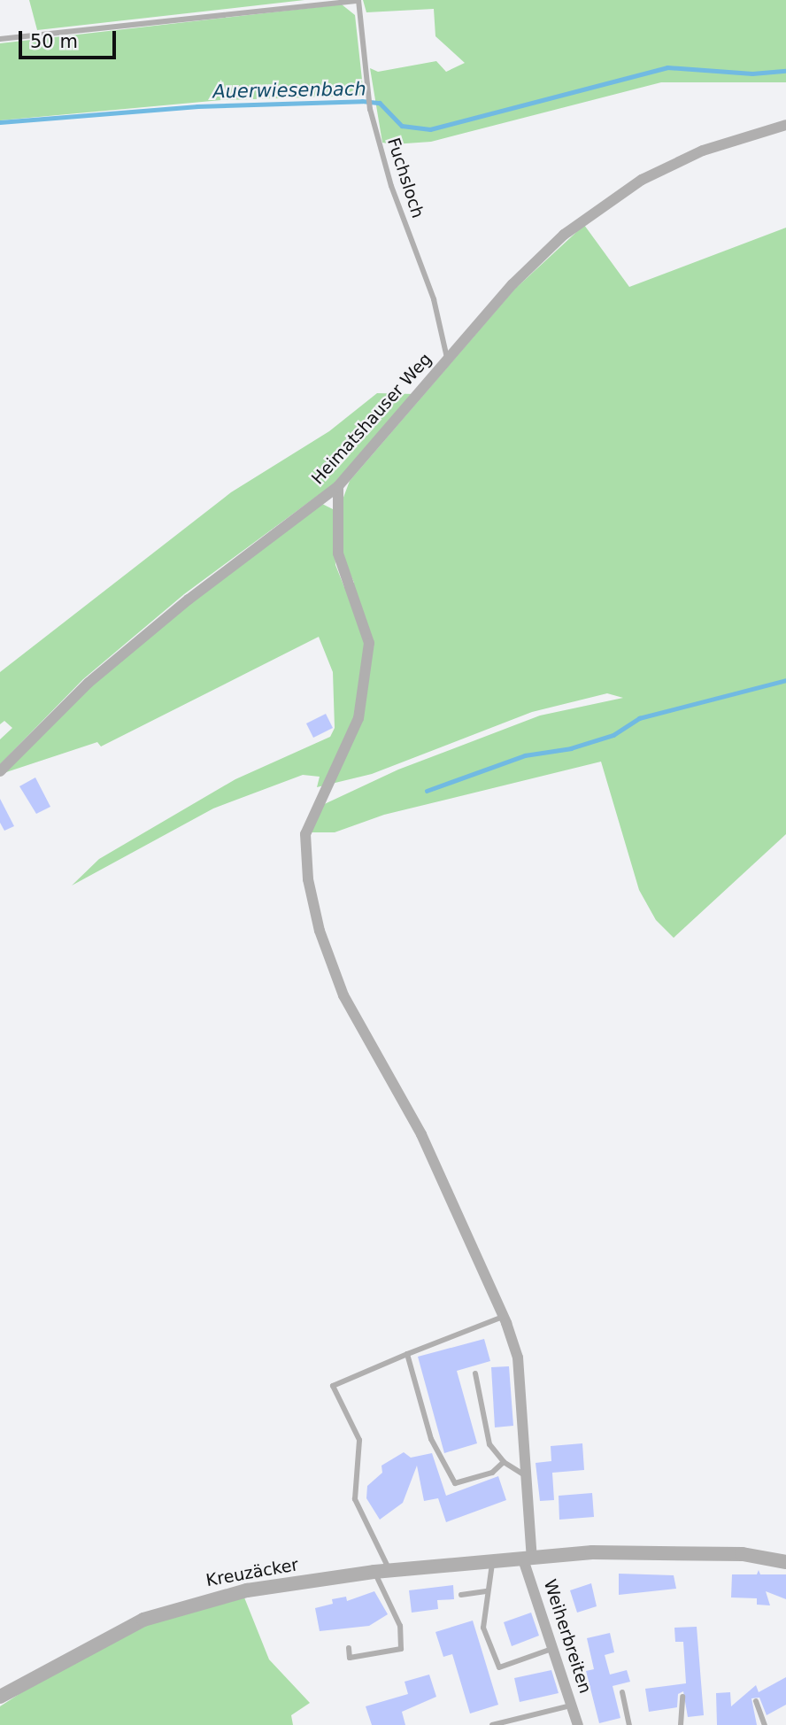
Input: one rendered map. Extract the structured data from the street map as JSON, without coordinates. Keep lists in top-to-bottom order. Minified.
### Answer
{"streets":{"street":["Heimatshauser Weg","Kreuzäcker","Weiherbreiten"],"lane":["Fuchsloch"]},"crossings":[["Fuchsloch","Heimatshauser Weg"],["Kreuzäcker","Weiherbreiten"]],"water":["Auerwiesenbach"],"scale_bar":"50 m"}
